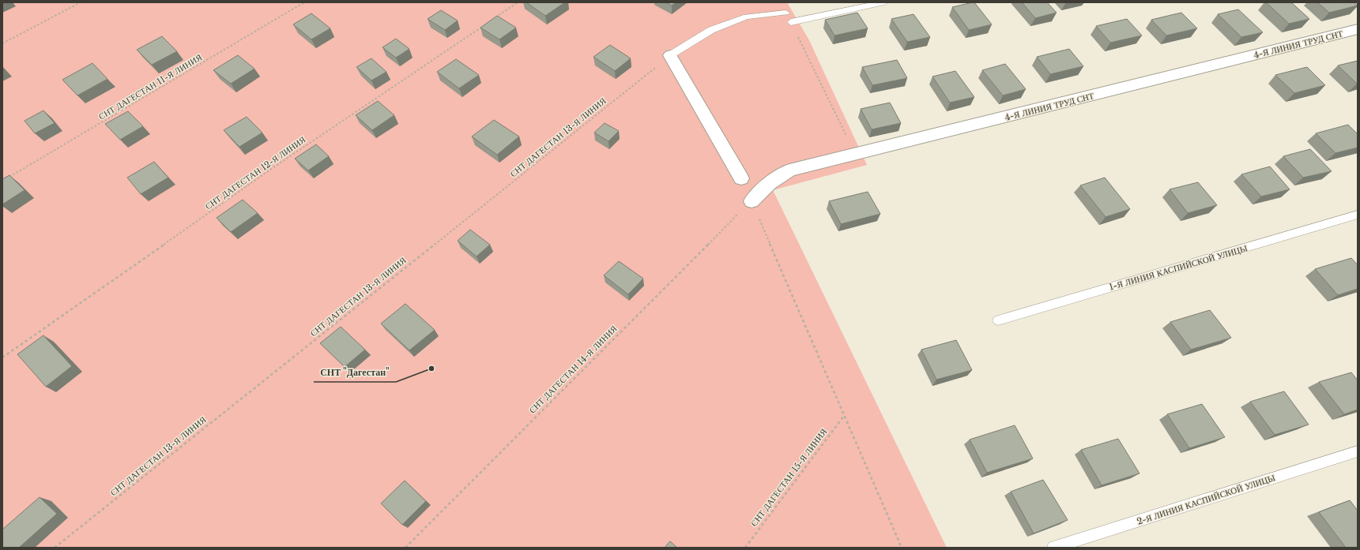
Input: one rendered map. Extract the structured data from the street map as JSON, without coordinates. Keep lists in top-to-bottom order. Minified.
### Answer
{"streets":{"street":["4-Я ЛИНИЯ ТРУД СНТ"],"lane":["1-Я ЛИНИЯ КАСПИЙСКОЙ УЛИЦЫ","2-Я ЛИНИЯ КАСПИЙСКОЙ УЛИЦЫ"],"path":["СНТ ДАГЕСТАН 11-Я ЛИНИЯ","СНТ ДАГЕСТАН 13-Я ЛИНИЯ","СНТ ДАГЕСТАН 12-Я ЛИНИЯ","СНТ ДАГЕСТАН 14-Я ЛИНИЯ","СНТ ДАГЕСТАН 15-Я ЛИНИЯ"]},"crossings":[["4-Я ЛИНИЯ ТРУД СНТ","СНТ ДАГЕСТАН 14-Я ЛИНИЯ"]],"places":["СНТ \"Дагестан\""]}
